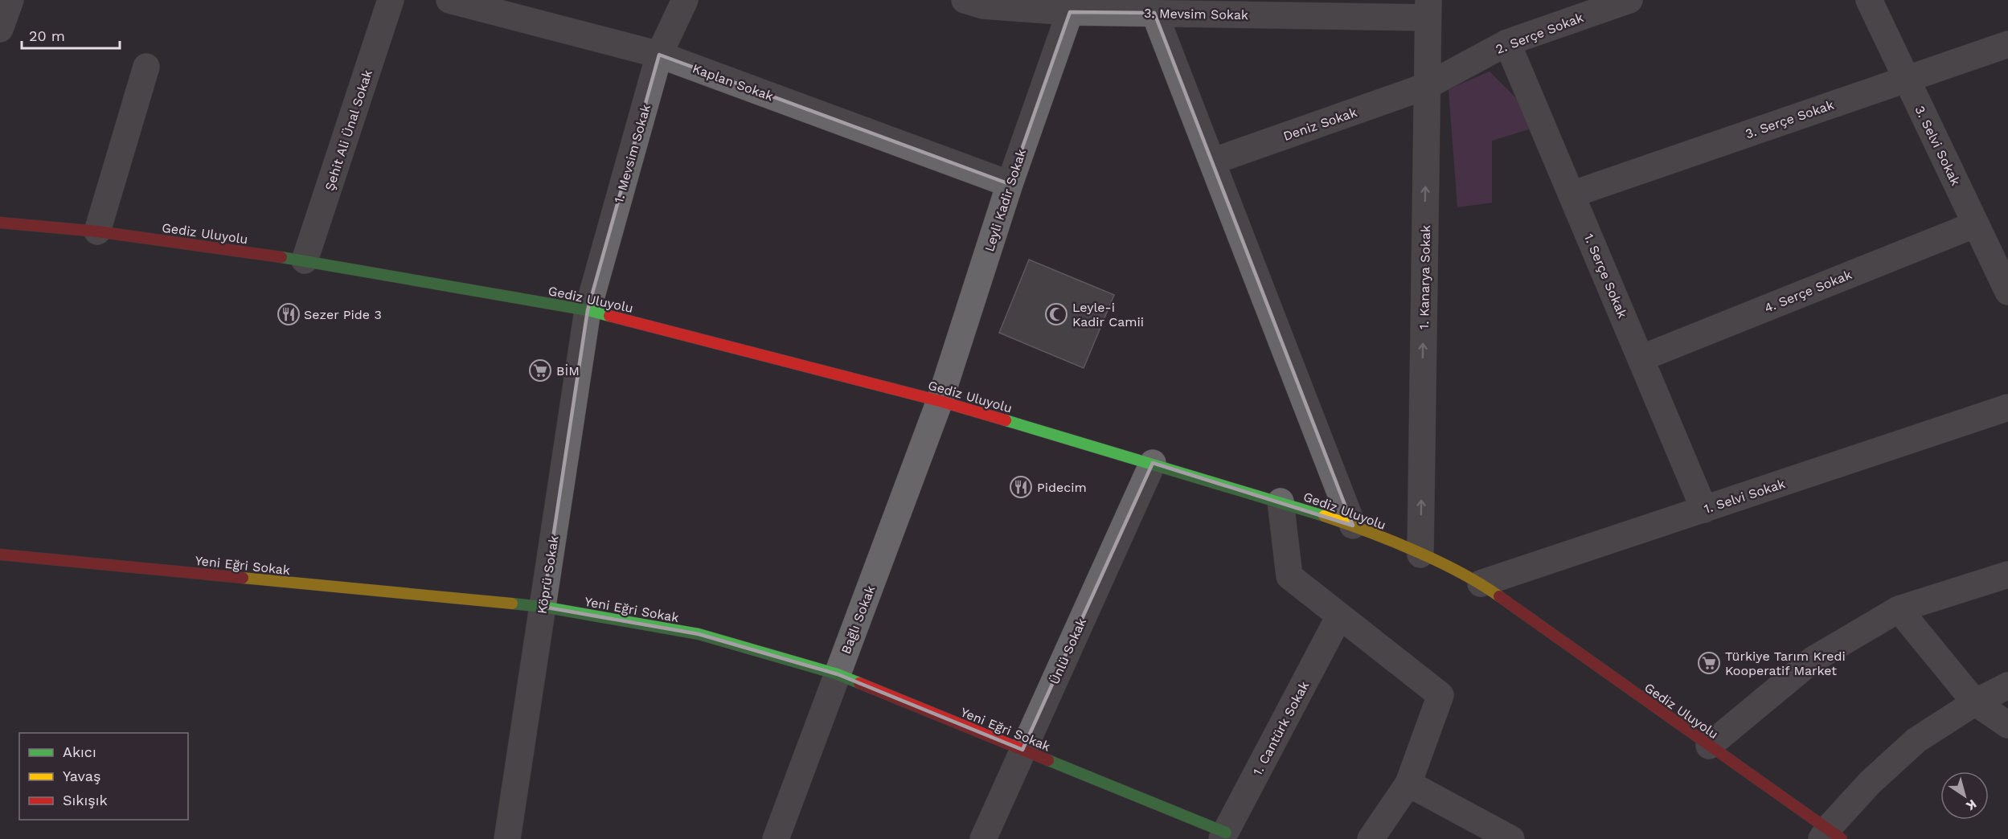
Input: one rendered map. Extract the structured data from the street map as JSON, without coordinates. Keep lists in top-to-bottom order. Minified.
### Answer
{"streets":{"street":["3. Mevsim Sokak","2. Serçe Sokak","Kaplan Sokak","3. Serçe Sokak","Deniz Sokak","Şehit Ali Ünal Sokak","3. Selvi Sokak","1. Mevsim Sokak","Leyli Kadir Sokak","Gediz Uluyolu","1. Serçe Sokak","1. Kanarya Sokak","4. Serçe Sokak","1. Selvi Sokak","Yeni Eğri Sokak","Köprü Sokak","Bağlı Sokak","Ünlü Sokak","1. Cantürk Sokak"]},"crossings":[["3. Mevsim Sokak","Leyli Kadir Sokak"],["3. Mevsim Sokak","1. Kanarya Sokak"],["2. Serçe Sokak","Deniz Sokak"],["2. Serçe Sokak","1. Serçe Sokak"],["2. Serçe Sokak","1. Kanarya Sokak"],["Kaplan Sokak","1. Mevsim Sokak"],["Kaplan Sokak","Leyli Kadir Sokak"],["3. Serçe Sokak","3. Selvi Sokak"],["3. Serçe Sokak","1. Serçe Sokak"],["Deniz Sokak","1. Kanarya Sokak"],["Şehit Ali Ünal Sokak","Gediz Uluyolu"],["3. Selvi Sokak","4. Serçe Sokak"],["1. Mevsim Sokak","Gediz Uluyolu"],["1. Mevsim Sokak","Köprü Sokak"],["Leyli Kadir Sokak","Gediz Uluyolu"],["Leyli Kadir Sokak","Bağlı Sokak"],["Gediz Uluyolu","1. Kanarya Sokak"],["Gediz Uluyolu","1. Selvi Sokak"],["Gediz Uluyolu","Köprü Sokak"],["Gediz Uluyolu","Bağlı Sokak"],["Gediz Uluyolu","Ünlü Sokak"],["1. Serçe Sokak","4. Serçe Sokak"],["1. Serçe Sokak","1. Selvi Sokak"],["Yeni Eğri Sokak","Köprü Sokak"],["Yeni Eğri Sokak","Bağlı Sokak"],["Yeni Eğri Sokak","Ünlü Sokak"],["Yeni Eğri Sokak","1. Cantürk Sokak"]],"places":{"restaurant":["Sezer Pide 3","Pidecim"],"mosque":["Leyle-i Kadir Camii"],"supermarket":["BİM","Türkiye Tarım Kredi Kooperatif Market"]},"legend":["Akıcı","Yavaş","Sıkışık"],"scale_bar":"20 m","north":"bottom right"}
